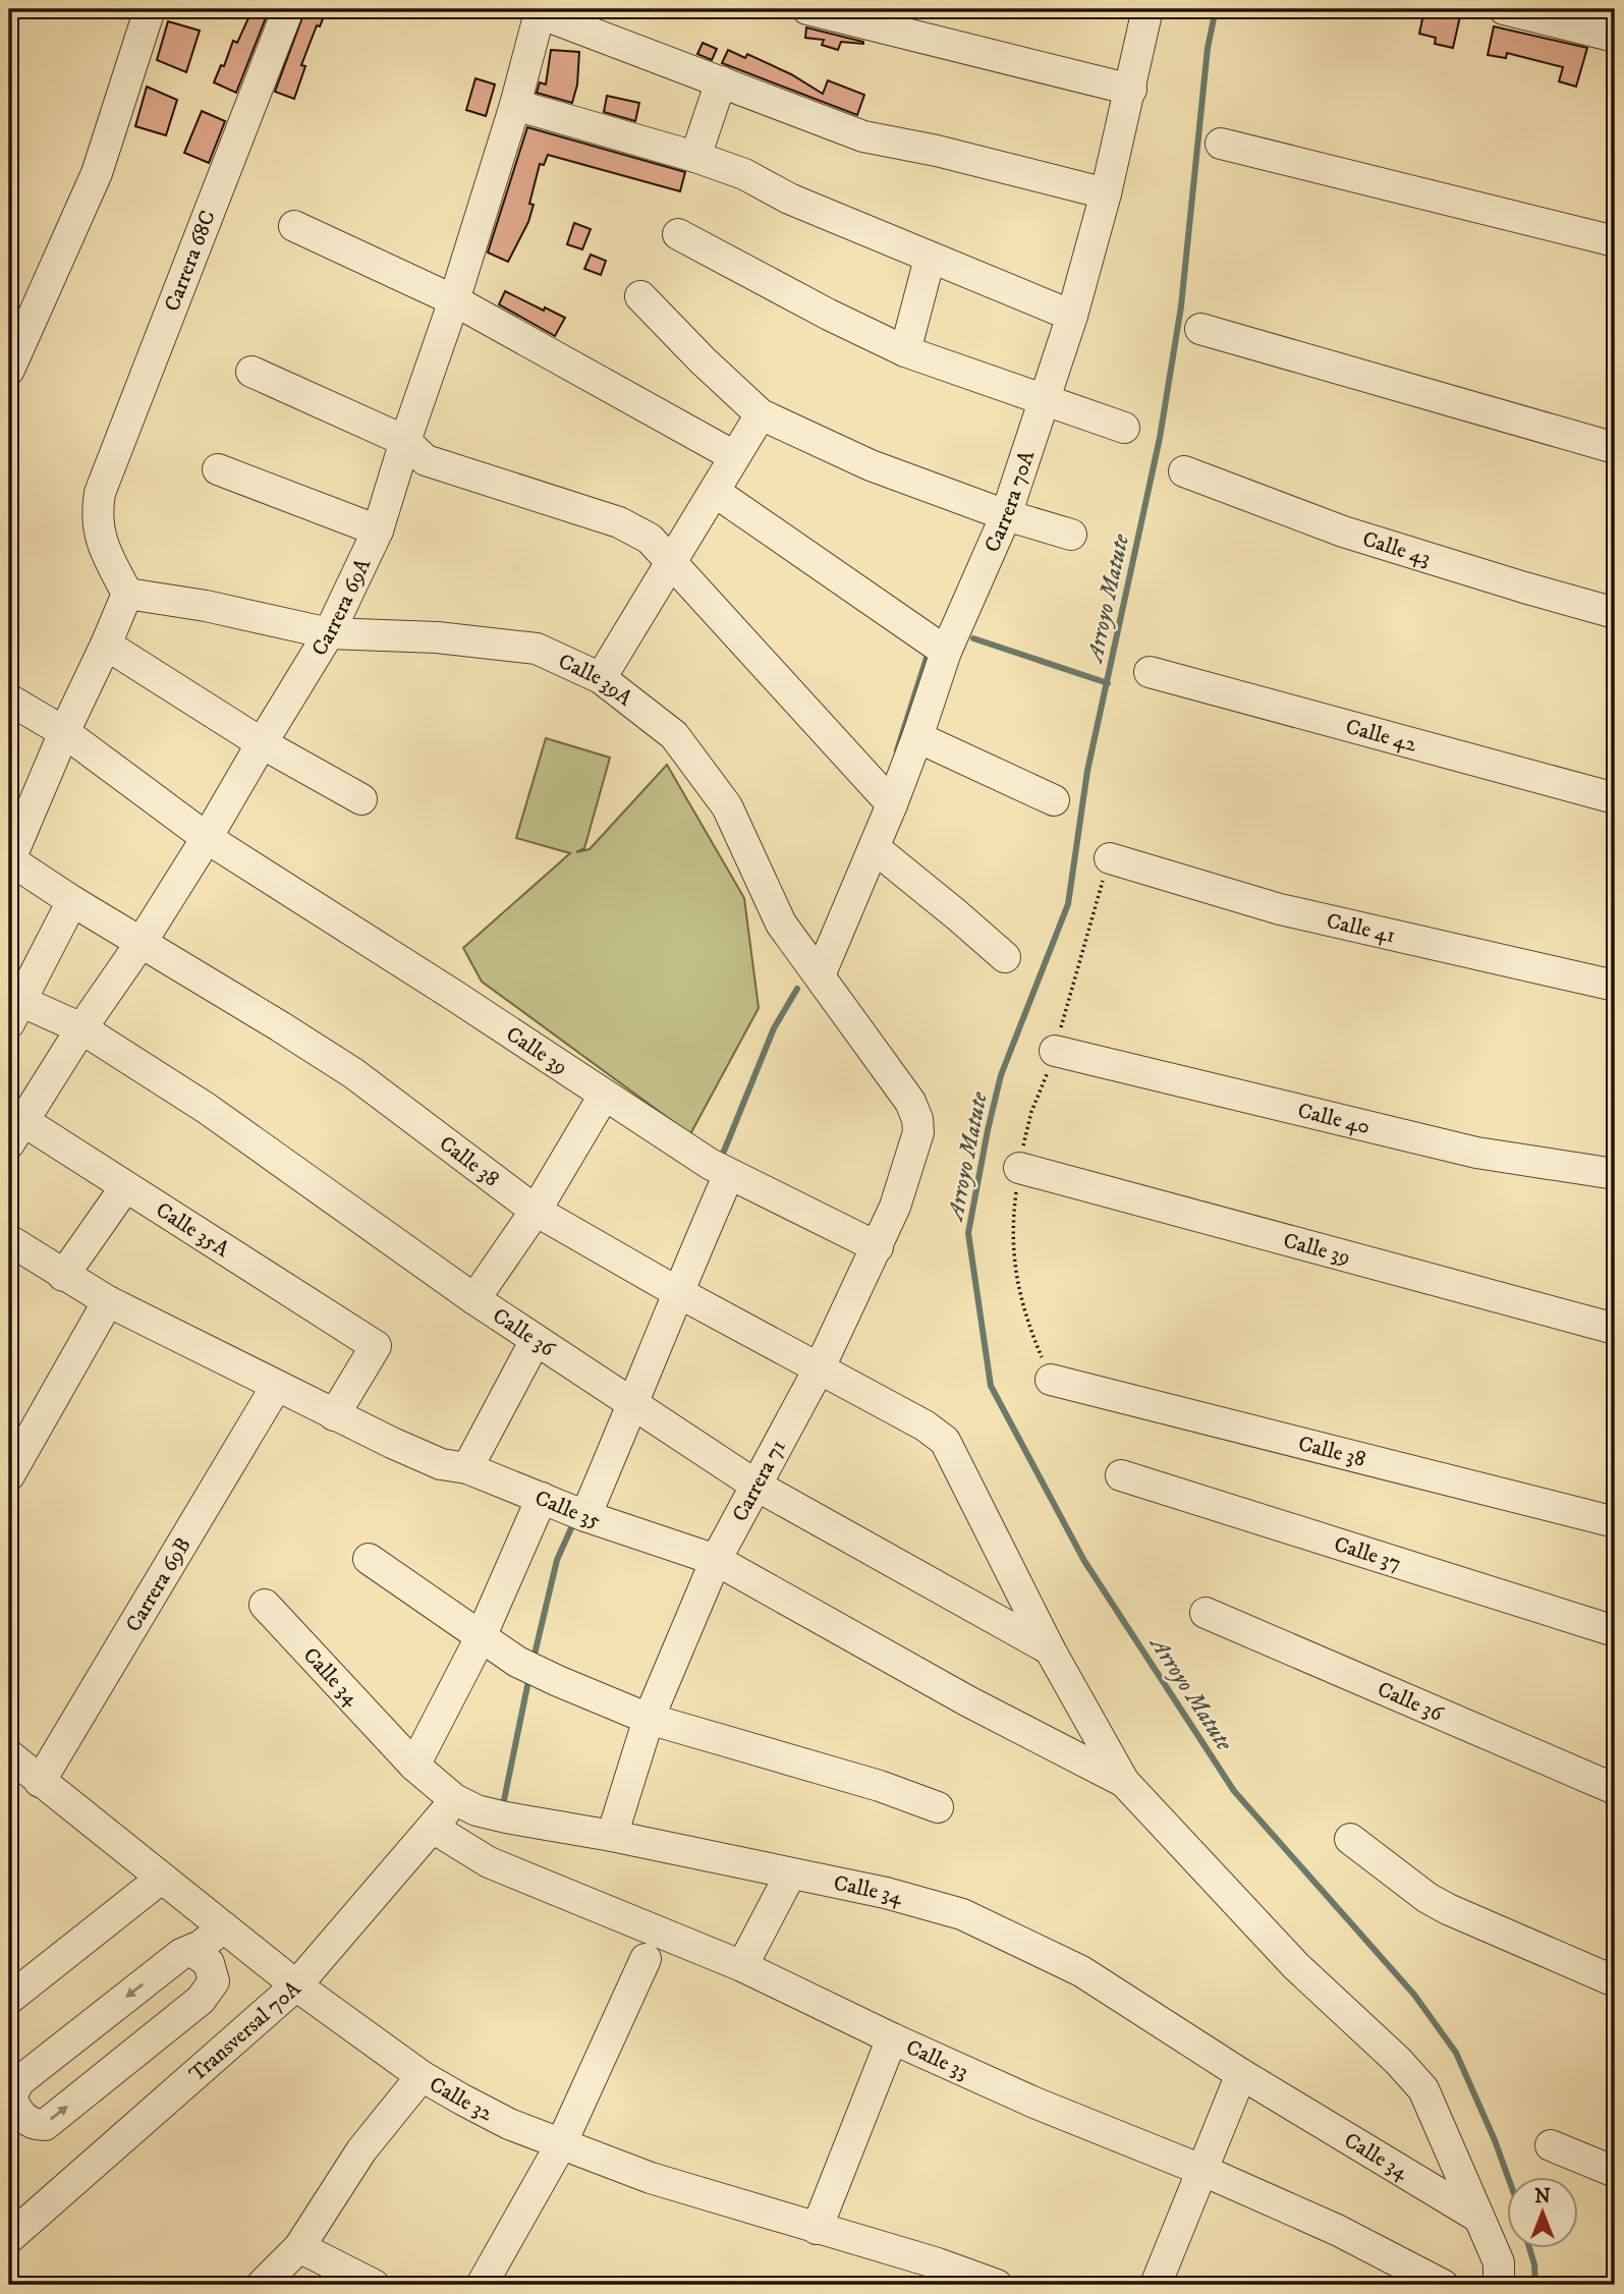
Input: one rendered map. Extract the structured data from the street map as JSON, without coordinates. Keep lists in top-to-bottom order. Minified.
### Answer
{"streets":{"street":["Carrera 68C","Carrera 70A","Calle 43","Carrera 69A","Calle 39A","Calle 42","Calle 41","Calle 39","Calle 40","Calle 38","Calle 35A","Calle 36","Carrera 71","Calle 35","Calle 37","Carrera 69B","Calle 34","Transversal 70A","Calle 33","Calle 32"]},"crossings":[["Carrera 68C","Calle 39A"],["Carrera 70A","Calle 39A"],["Carrera 69A","Calle 39A"],["Carrera 69A","Calle 39"],["Carrera 69A","Calle 38"],["Carrera 69A","Calle 35A"],["Carrera 69A","Calle 36"],["Calle 39A","Carrera 71"],["Calle 39","Carrera 71"],["Calle 38","Calle 36"],["Calle 38","Carrera 71"],["Calle 35A","Calle 35"],["Calle 36","Carrera 71"],["Carrera 71","Calle 35"],["Carrera 71","Calle 34"],["Calle 35","Carrera 69B"],["Carrera 69B","Calle 32"],["Calle 34","Transversal 70A"],["Transversal 70A","Calle 33"],["Transversal 70A","Calle 32"]],"water":["Arroyo Matute"],"north":"top"}
